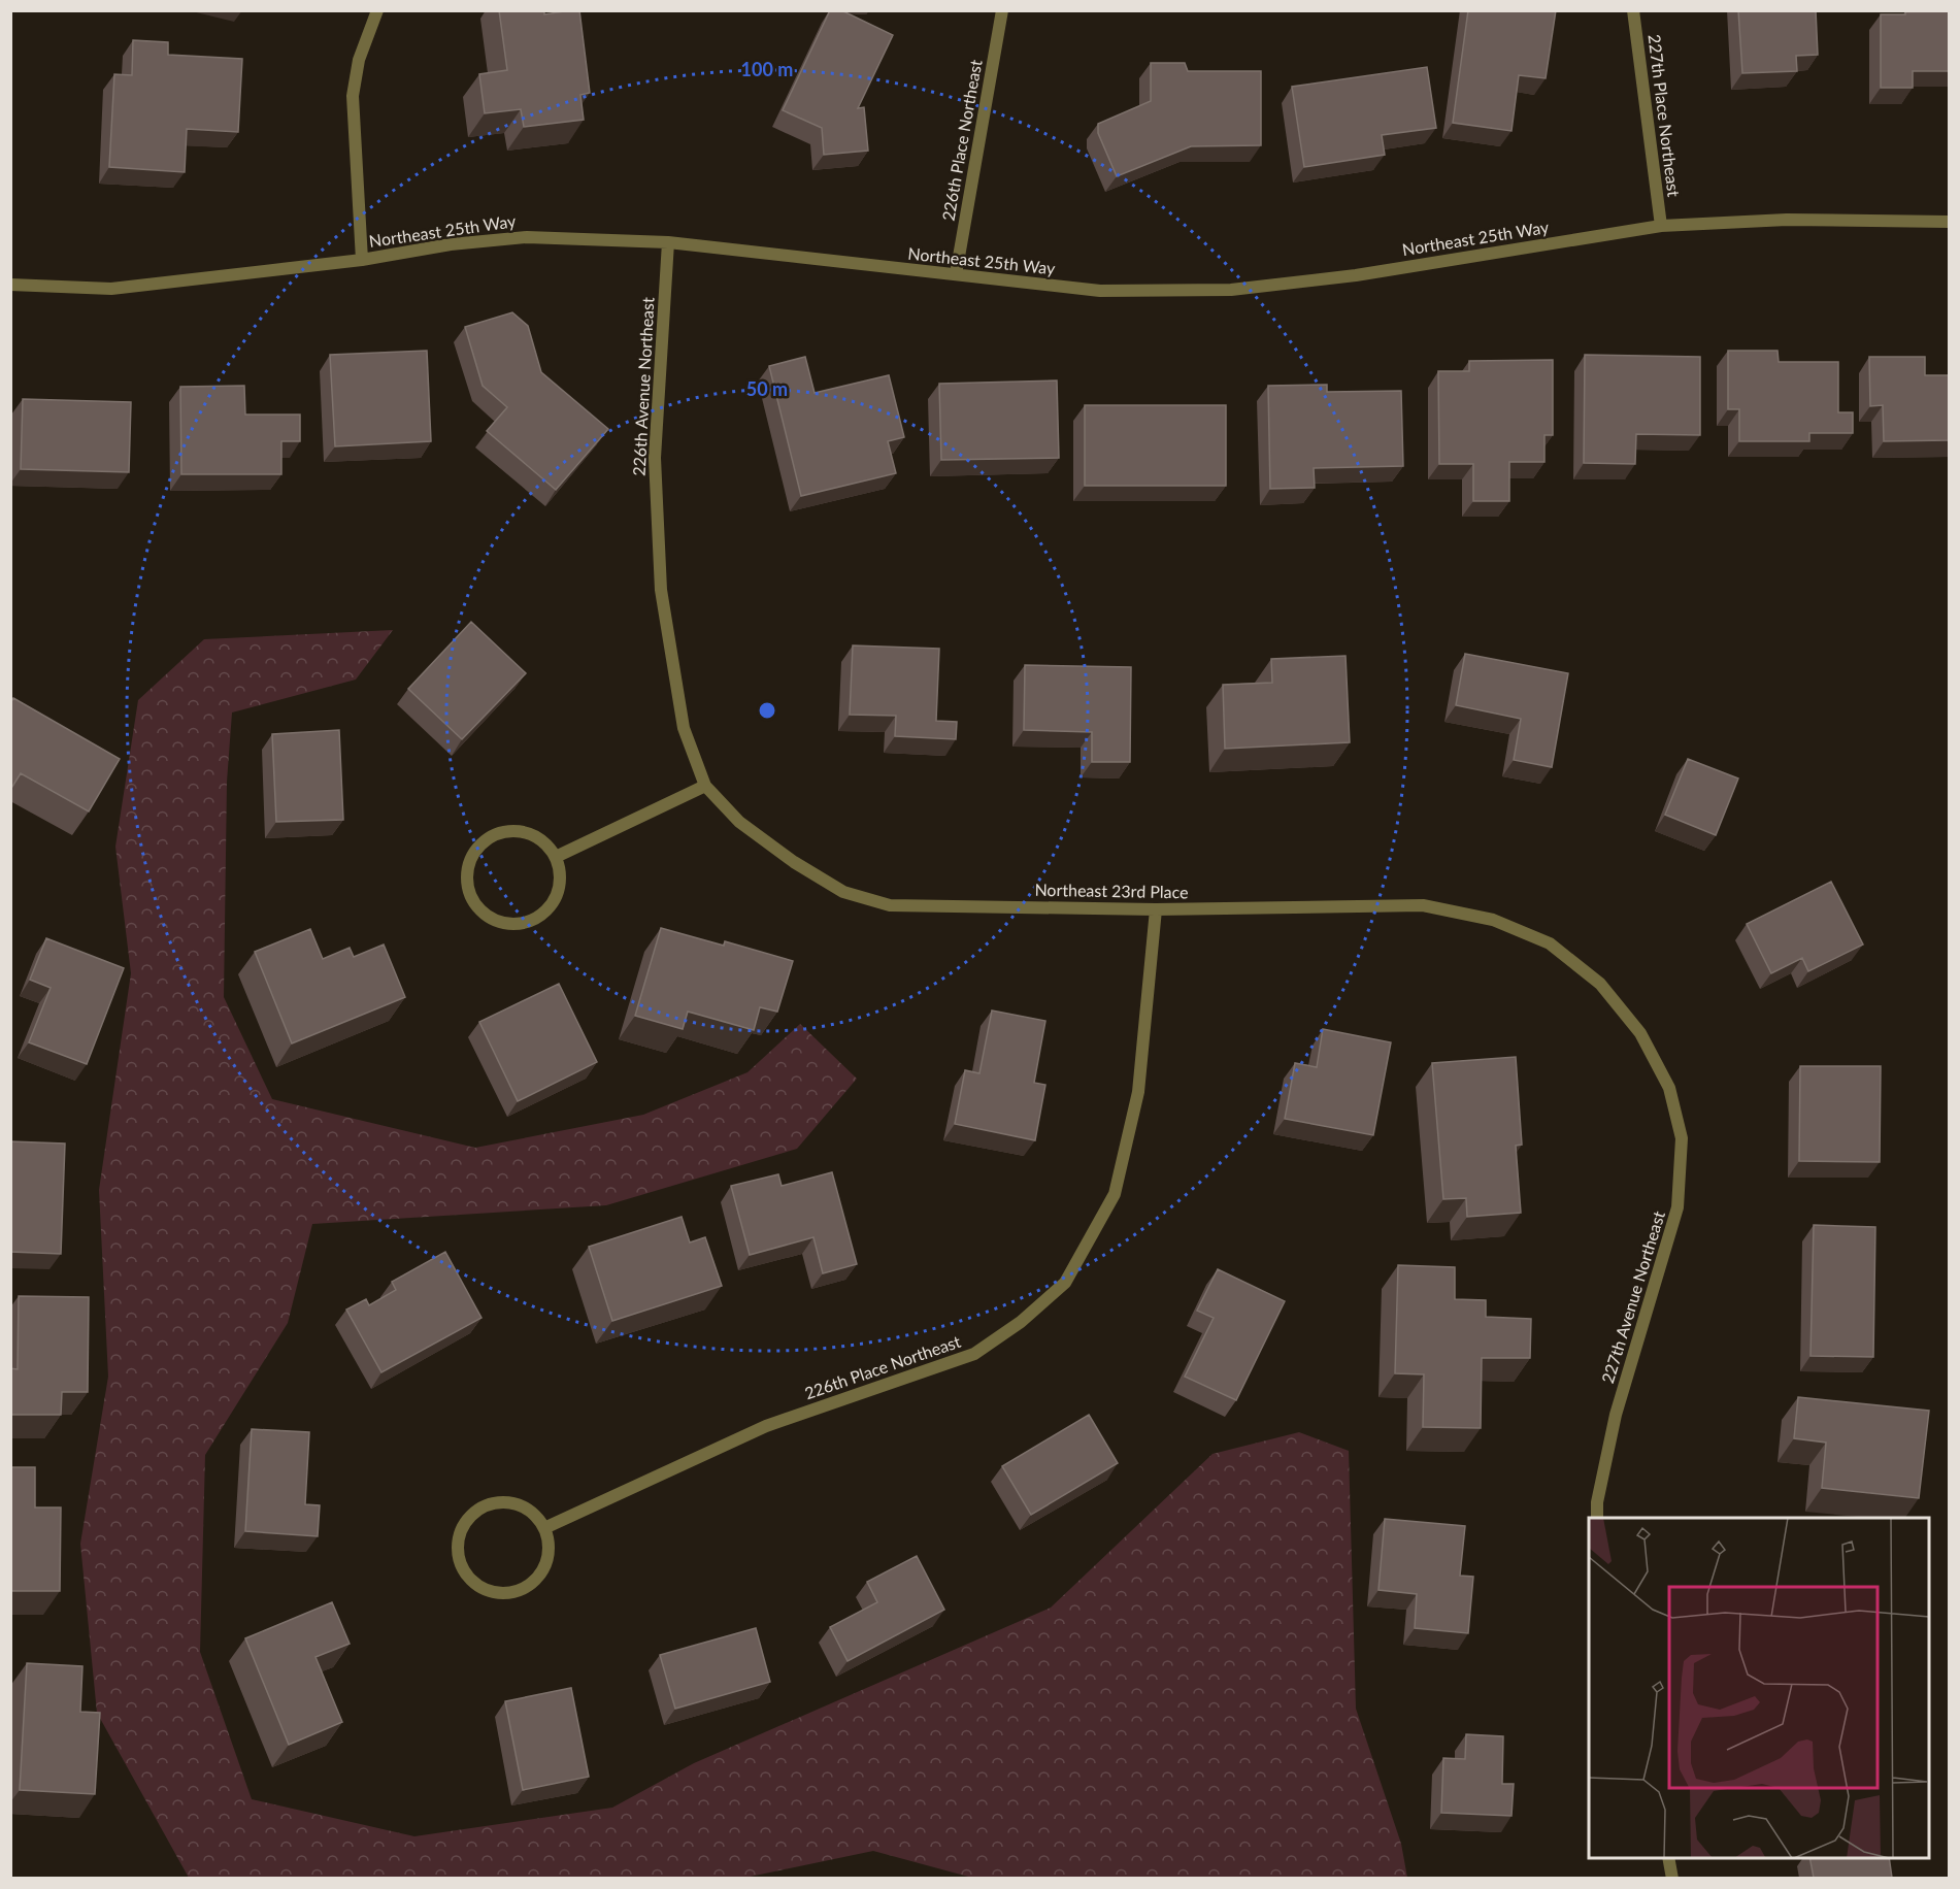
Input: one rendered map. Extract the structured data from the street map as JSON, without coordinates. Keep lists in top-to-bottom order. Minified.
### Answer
{"streets":{"street":["227th Place Northeast","226th Place Northeast","Northeast 25th Way","226th Avenue Northeast","Northeast 23rd Place","227th Avenue Northeast"]},"crossings":[["227th Place Northeast","Northeast 25th Way"],["226th Place Northeast","Northeast 25th Way"],["226th Place Northeast","Northeast 23rd Place"],["Northeast 25th Way","226th Avenue Northeast"],["226th Avenue Northeast","Northeast 23rd Place"],["Northeast 23rd Place","227th Avenue Northeast"]],"rings":["100 m","50 m"]}
